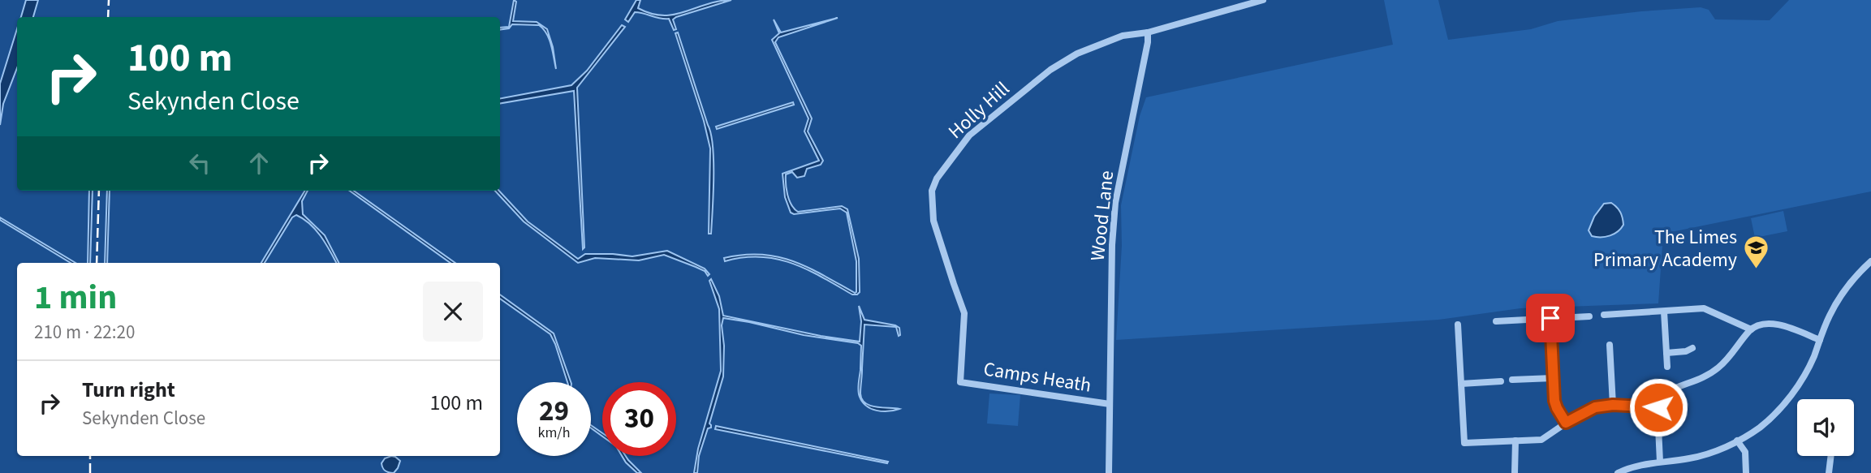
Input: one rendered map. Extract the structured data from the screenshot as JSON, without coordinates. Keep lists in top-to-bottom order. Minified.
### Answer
{"streets":{"street":["Holly Hill","Wood Lane","Camps Heath"]},"crossings":[["Holly Hill","Wood Lane"],["Holly Hill","Camps Heath"],["Wood Lane","Camps Heath"]],"places":{"school or university":["The Limes Primary Academy"]},"page":{"turn":["100 m","Sekynden Close"],"heading":["1 min","210 m · 22:20"],"list":[{"name":"Turn right","note":"Sekynden Close","value":"100 m"}],"speed":"29 km/h","limit":"30"}}
